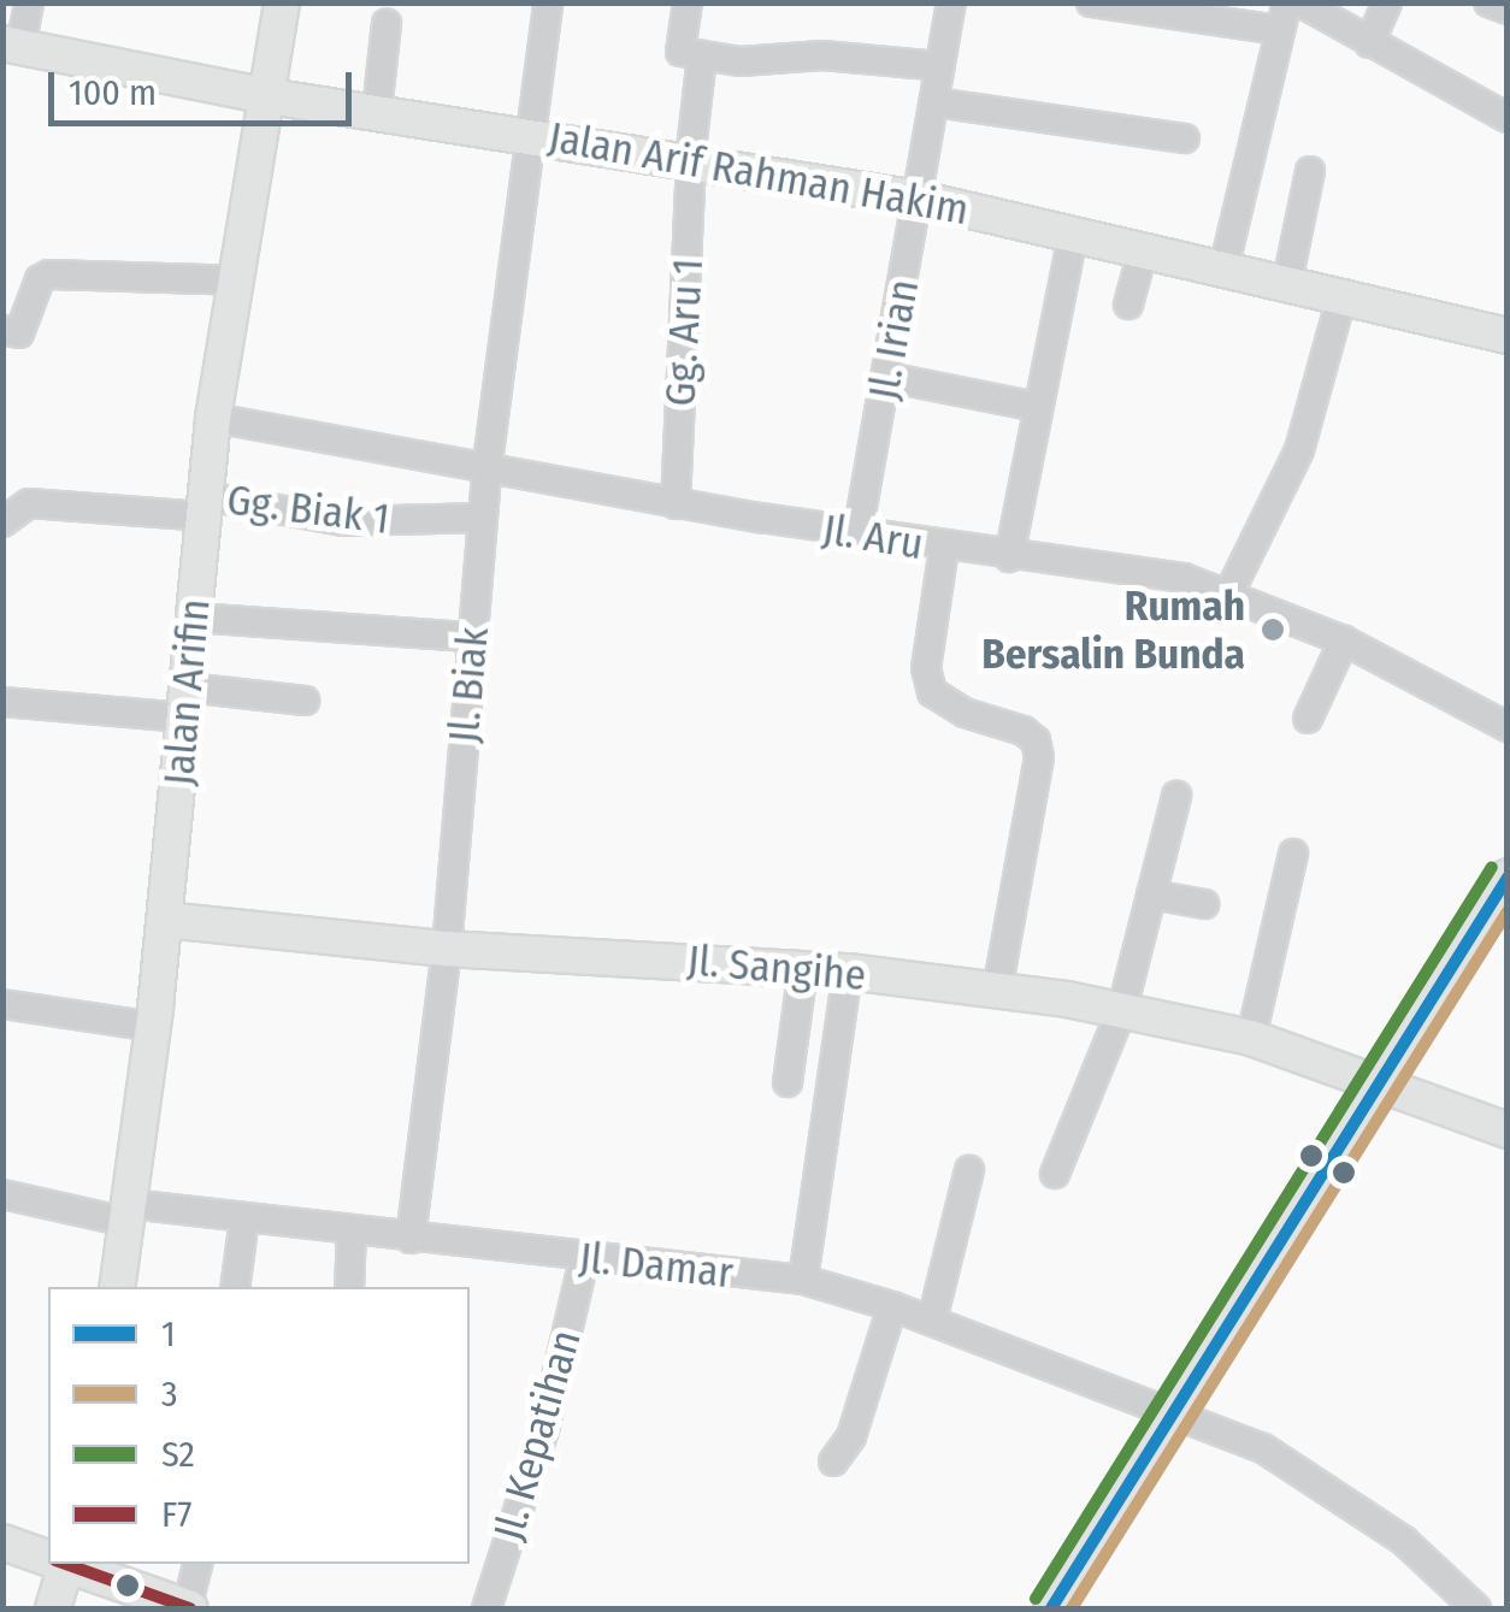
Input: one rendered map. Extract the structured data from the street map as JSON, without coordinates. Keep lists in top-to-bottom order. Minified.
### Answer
{"streets":{"main road":["Jalan Arif Rahman Hakim","Jalan Arifin","Jl. Sangihe"],"street":["Gg. Aru 1","Jl. Irian","Gg. Biak 1","Jl. Aru","Jl. Biak","Jl. Damar","Jl. Kepatihan"]},"crossings":[["Jalan Arif Rahman Hakim","Gg. Aru 1"],["Jalan Arif Rahman Hakim","Jl. Irian"],["Jalan Arif Rahman Hakim","Jl. Biak"],["Jalan Arif Rahman Hakim","Jalan Arifin"],["Gg. Aru 1","Jl. Aru"],["Jl. Irian","Jl. Aru"],["Gg. Biak 1","Jl. Biak"],["Gg. Biak 1","Jalan Arifin"],["Jl. Aru","Jl. Biak"],["Jl. Aru","Jalan Arifin"],["Jl. Biak","Jl. Sangihe"],["Jl. Biak","Jl. Damar"],["Jalan Arifin","Jl. Sangihe"],["Jalan Arifin","Jl. Damar"],["Jl. Damar","Jl. Kepatihan"]],"places":["Rumah Bersalin Bunda"],"lines":["transit line S2","transit line 1","transit line 3","transit line F7"],"legend":["1","3","S2","F7"],"scale_bar":"100 m"}
